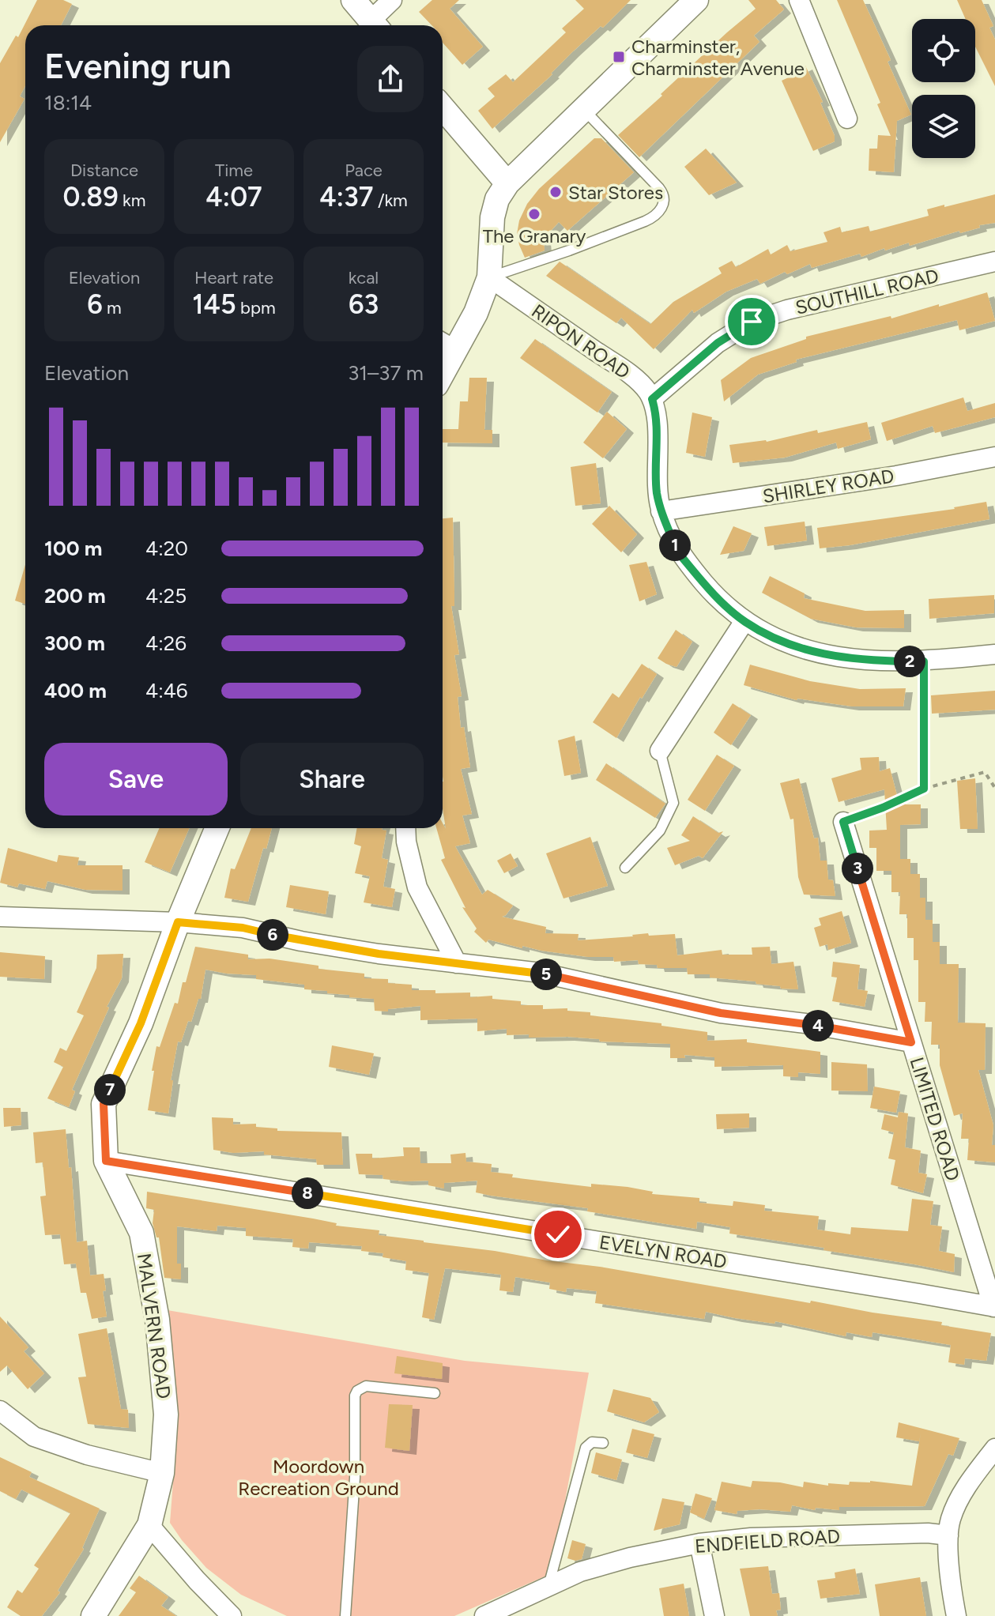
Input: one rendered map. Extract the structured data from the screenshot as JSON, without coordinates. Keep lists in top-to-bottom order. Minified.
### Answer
{"streets":{"street":["SOUTHILL ROAD","RIPON ROAD","SHIRLEY ROAD","LIMITED ROAD","EVELYN ROAD","MALVERN ROAD","ENDFIELD ROAD"]},"crossings":[["SOUTHILL ROAD","RIPON ROAD"],["LIMITED ROAD","EVELYN ROAD"],["EVELYN ROAD","MALVERN ROAD"]],"parks":["Moordown Recreation Ground"],"places":{"transit":["Charminster, Charminster Avenue"],"other":["Star Stores","The Granary"]},"page":{"heading":["Evening run","18:14"],"stats":[["Distance","0.89 km"],["Time","4:07"],["Pace","4:37 /km"],["Elevation","6 m"],["Heart rate","145 bpm"],["kcal","63"]],"chart":["Elevation","31–37 m"],"list":[{"name":"100 m","note":"4:20"},{"name":"200 m","note":"4:25"},{"name":"300 m","note":"4:26"},{"name":"400 m","note":"4:46"}],"pins":["1","2","3","6","5","4","7","8"],"buttons":["Save","Share"]}}
